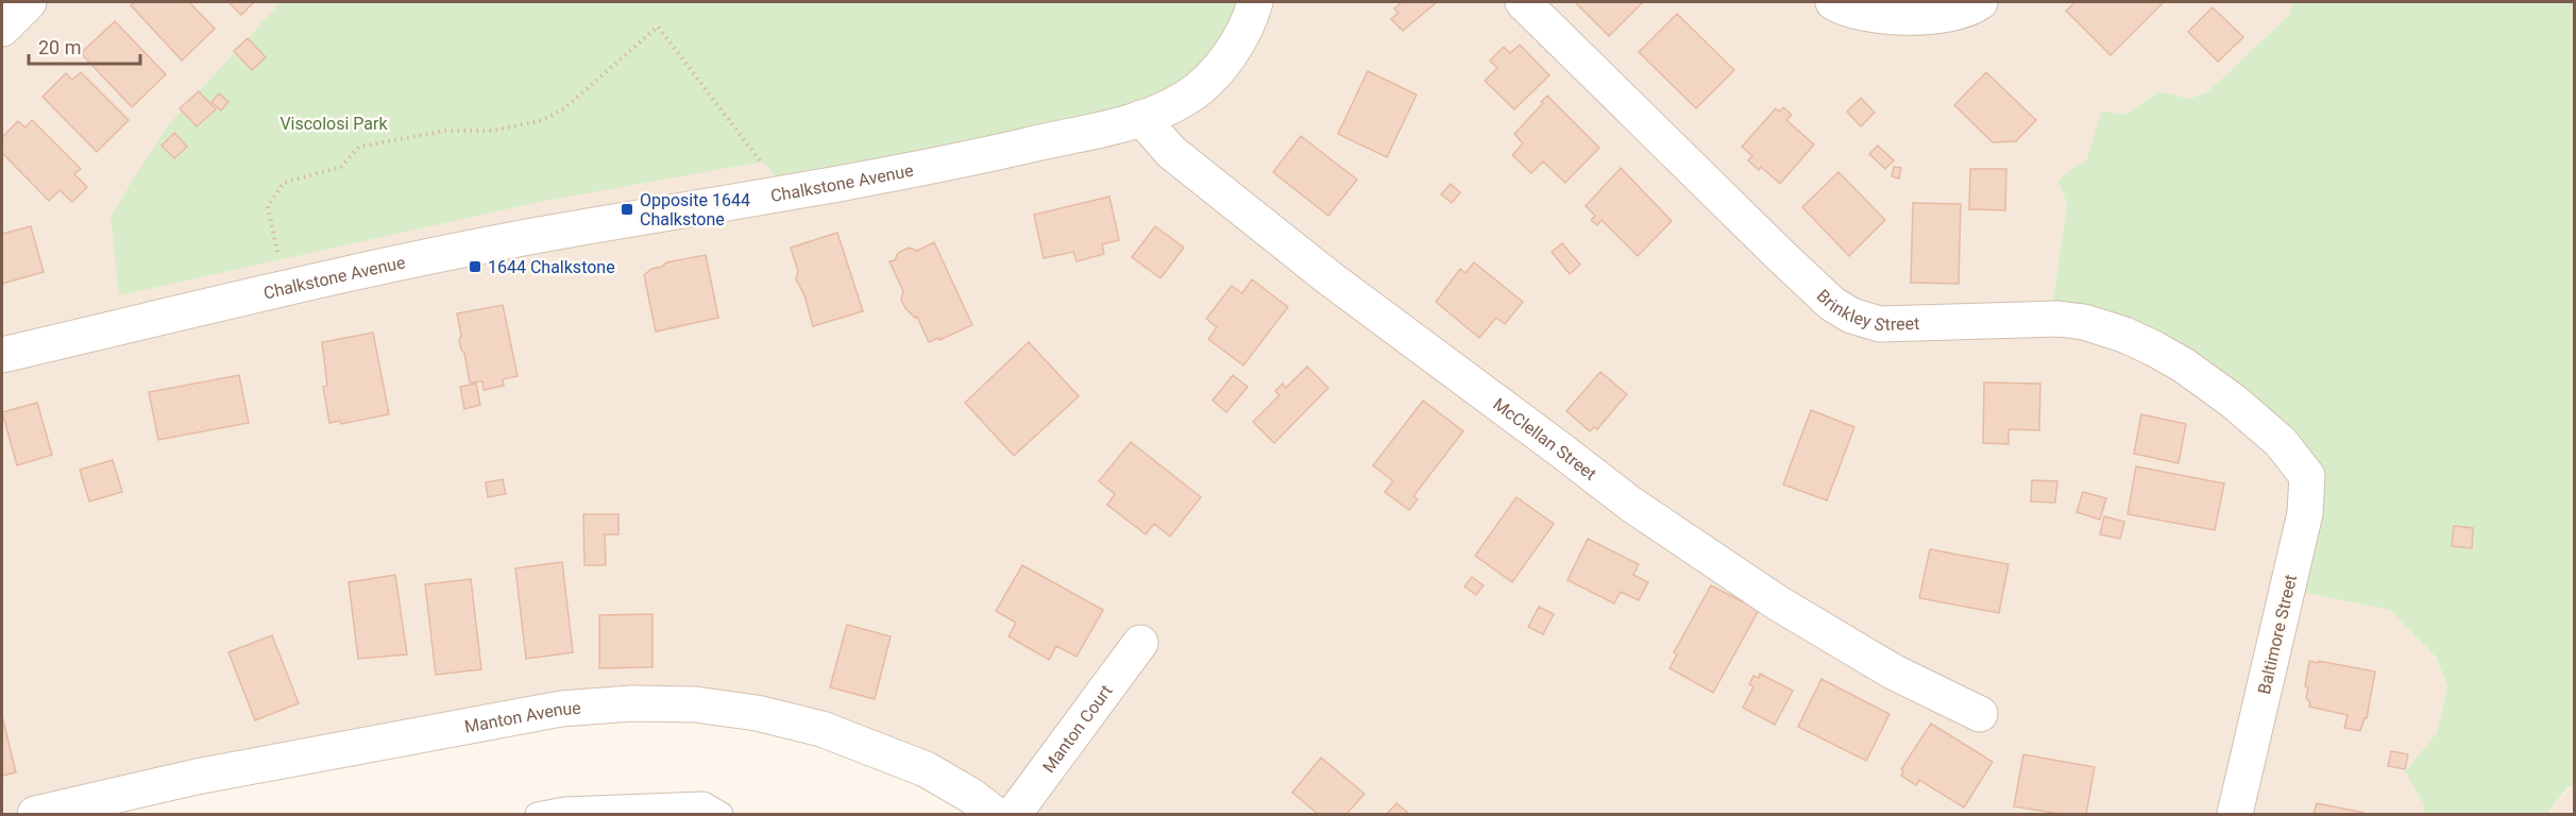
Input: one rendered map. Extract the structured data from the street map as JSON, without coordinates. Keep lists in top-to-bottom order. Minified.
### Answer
{"streets":{"street":["Chalkstone Avenue","Brinkley Street","McClellan Street","Baltimore Street","Manton Avenue","Manton Court"]},"crossings":[["Chalkstone Avenue","McClellan Street"],["Brinkley Street","Baltimore Street"]],"parks":["Viscolosi Park"],"places":{"transit":["Opposite 1644 Chalkstone","1644 Chalkstone"]},"scale_bar":"20 m"}
